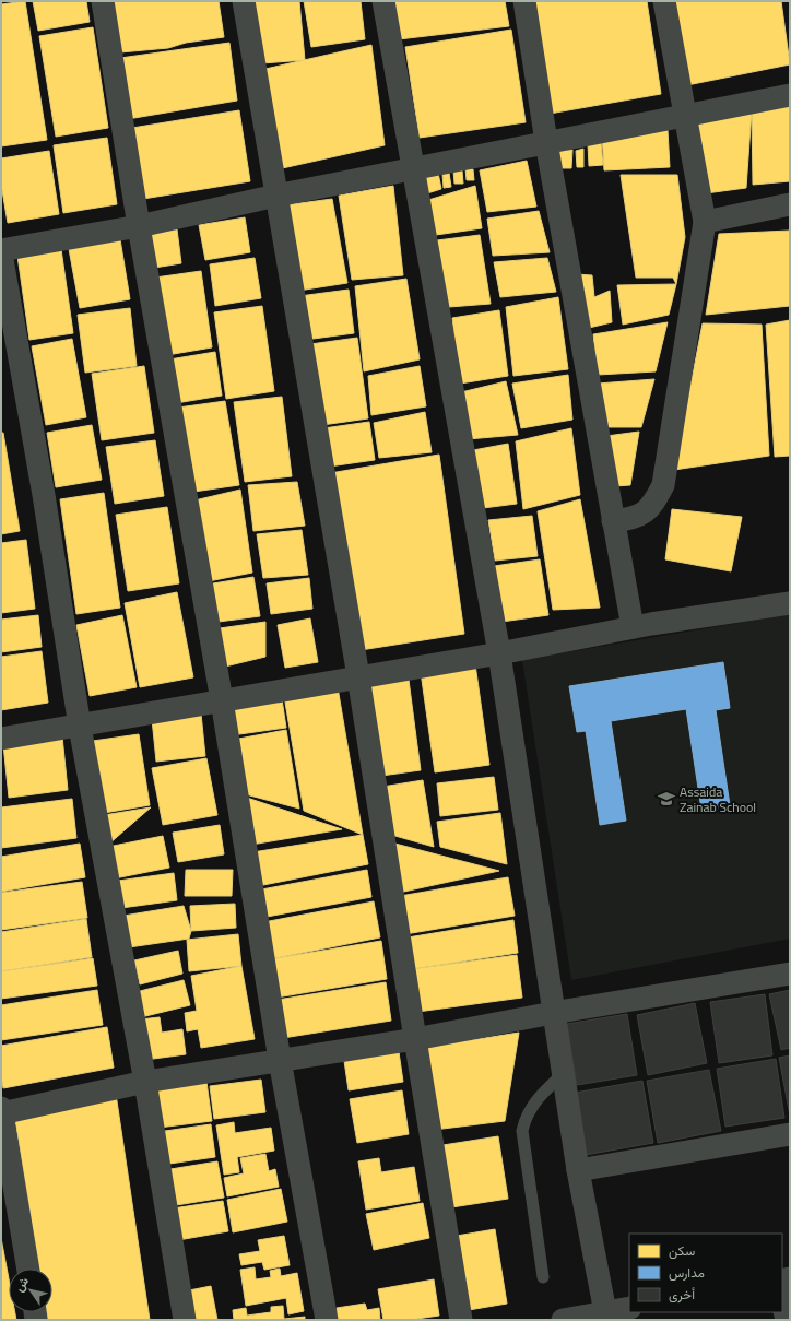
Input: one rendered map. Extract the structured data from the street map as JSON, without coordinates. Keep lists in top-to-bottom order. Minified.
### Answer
{"places":{"school or university":["Assaida Zainab School"]},"legend":["سكن","مدارس","أخرى"],"north":"top left"}
